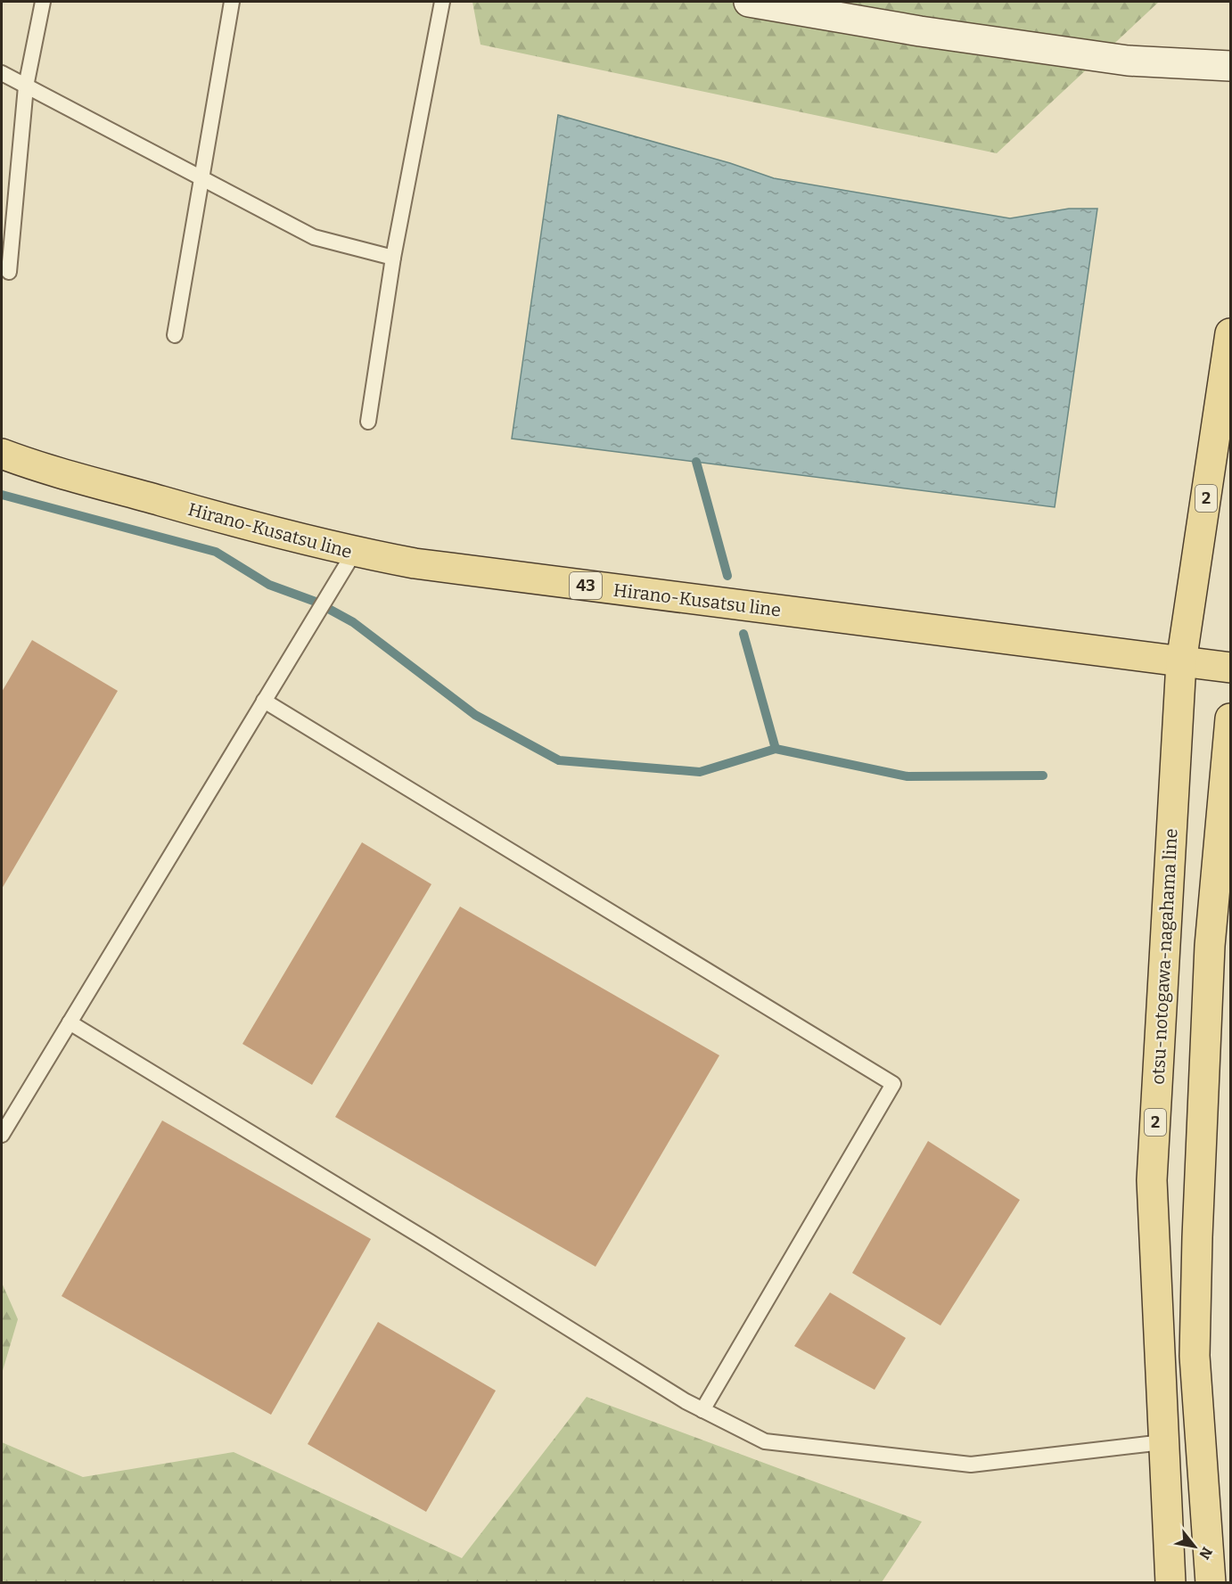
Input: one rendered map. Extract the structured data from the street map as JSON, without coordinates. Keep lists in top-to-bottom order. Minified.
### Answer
{"streets":{"main road":["2","Hirano-Kusatsu line","43","otsu-notogawa-nagahama line"]},"crossings":[["Hirano-Kusatsu line","43"],["Hirano-Kusatsu line","otsu-notogawa-nagahama line"],["43","otsu-notogawa-nagahama line"]],"north":"bottom right"}
